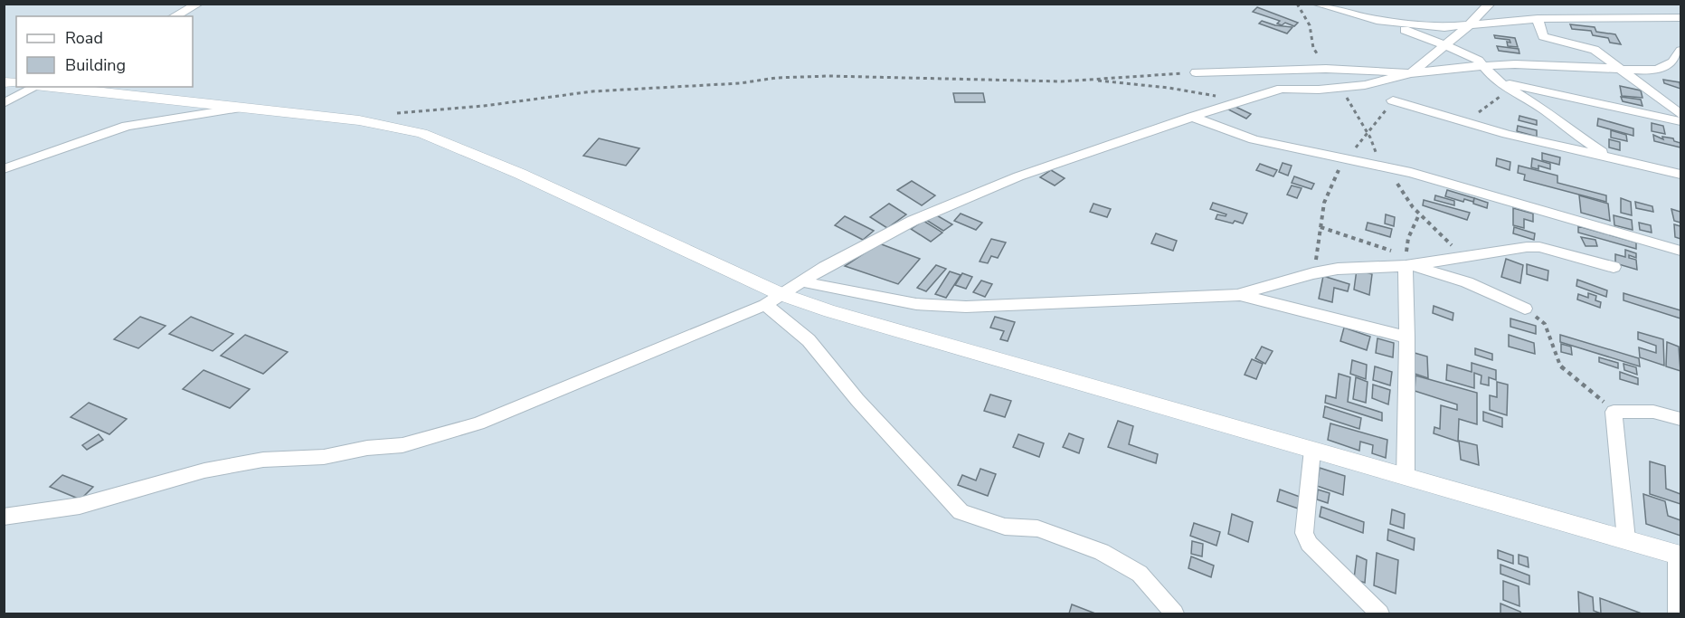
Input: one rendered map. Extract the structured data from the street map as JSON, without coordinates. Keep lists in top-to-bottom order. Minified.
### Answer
{"legend":["Road","Building"]}
